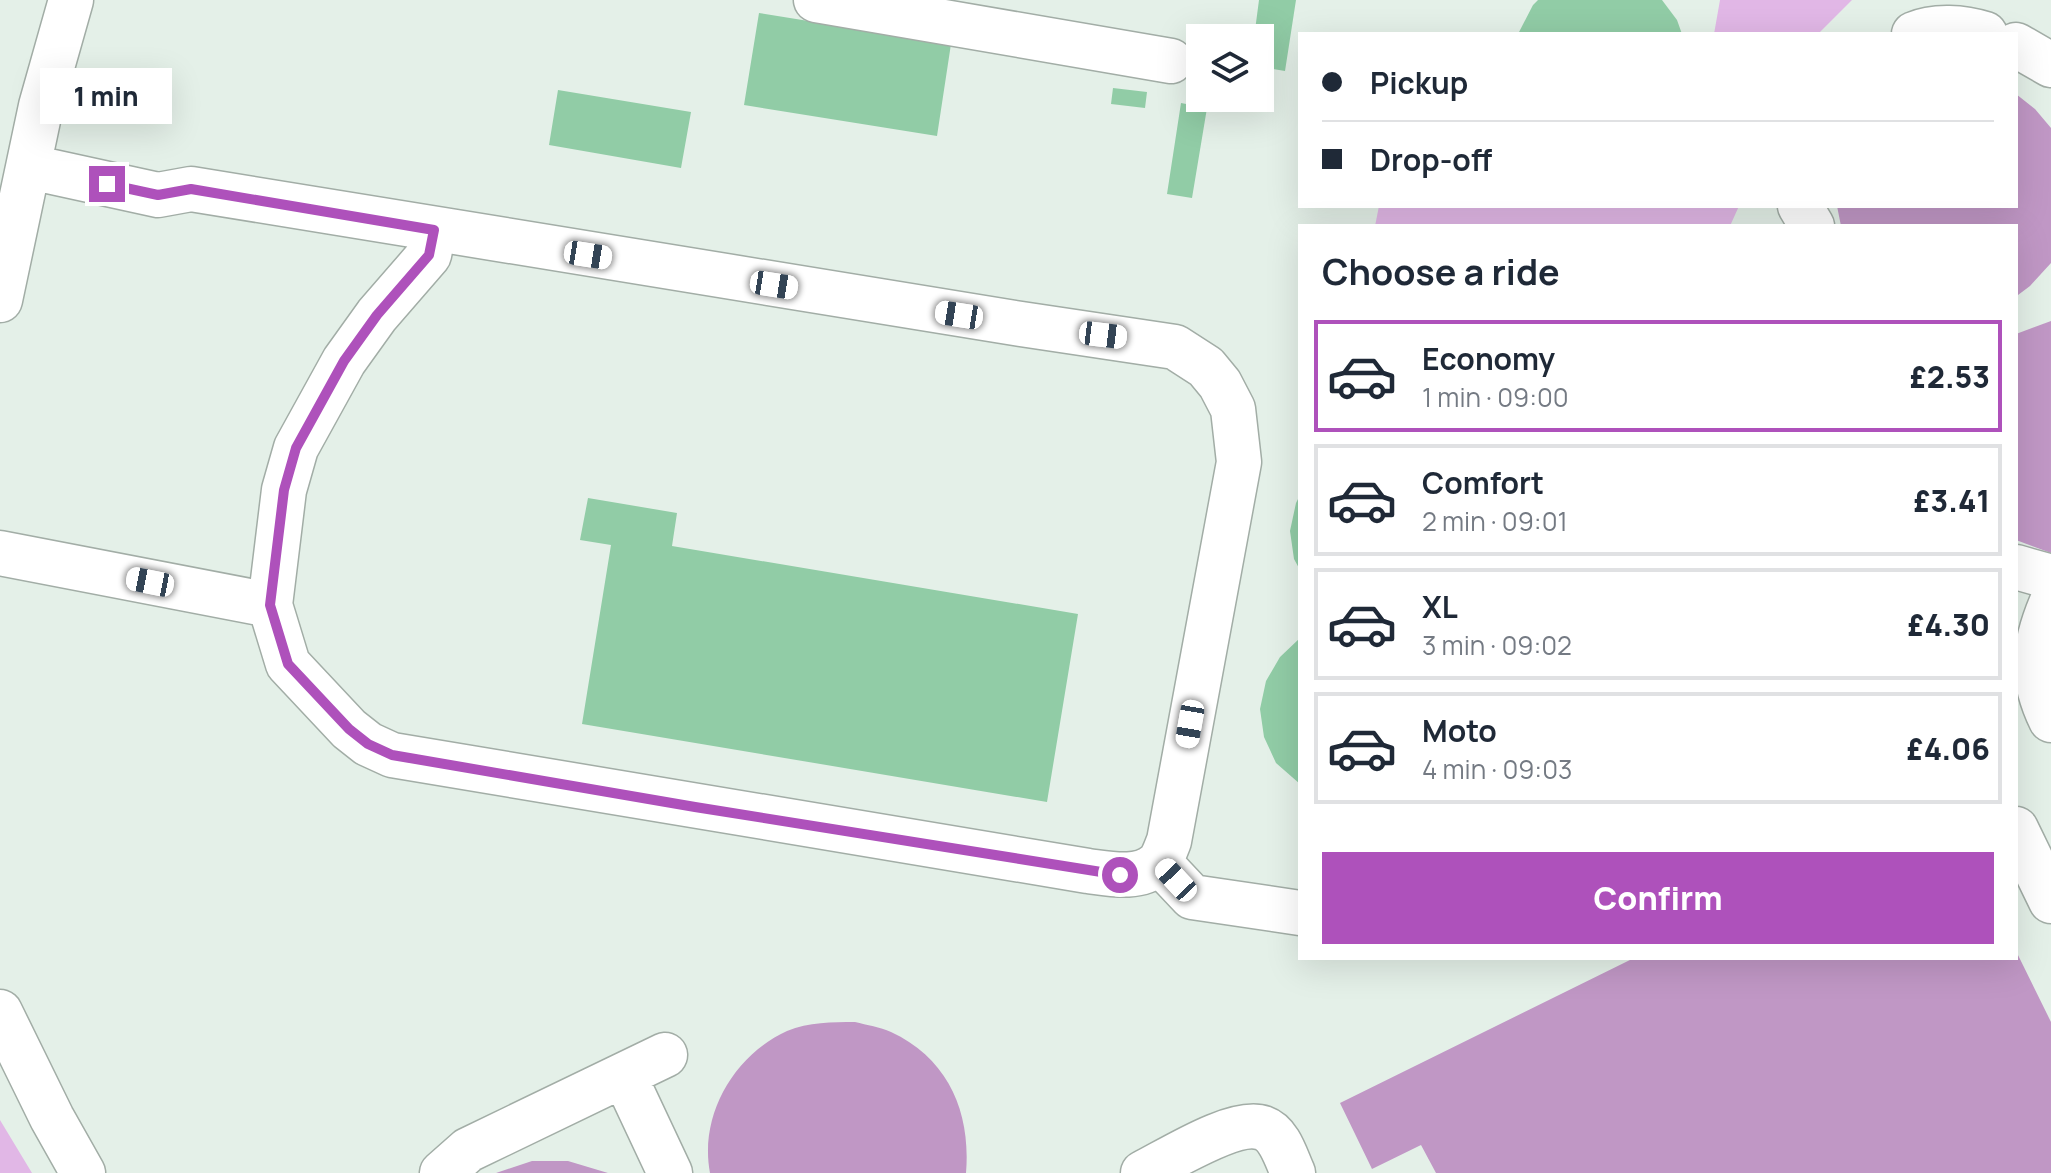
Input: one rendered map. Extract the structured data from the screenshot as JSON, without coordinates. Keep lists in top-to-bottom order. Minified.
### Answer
{"page":{"banner":["Pickup","Drop-off"],"bubble":"1 min","heading":"Choose a ride","list":[{"name":"Economy","note":"1 min · 09:00","value":"£2.53"},{"name":"Comfort","note":"2 min · 09:01","value":"£3.41"},{"name":"XL","note":"3 min · 09:02","value":"£4.30"},{"name":"Moto","note":"4 min · 09:03","value":"£4.06"}],"buttons":"Confirm"}}
